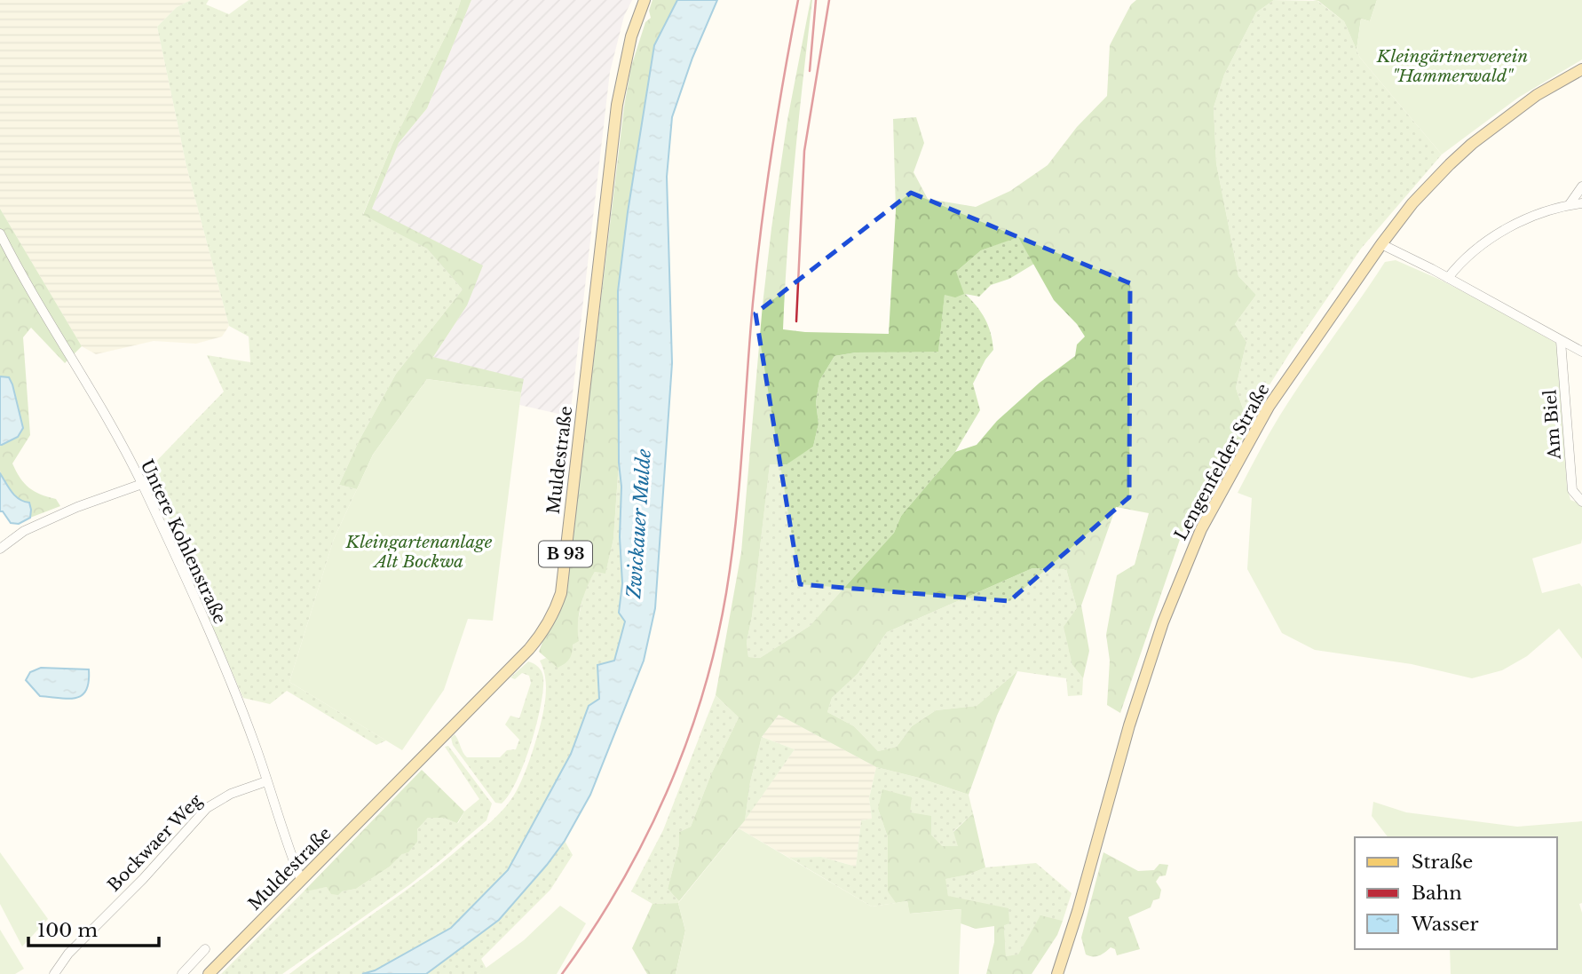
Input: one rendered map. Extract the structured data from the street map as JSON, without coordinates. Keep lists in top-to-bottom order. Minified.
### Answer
{"streets":{"main road":["Muldestraße","Lengenfelder Straße","B 93"],"street":["Am Biel","Untere Kohlenstraße","Bockwaer Weg"]},"crossings":[["Muldestraße","Untere Kohlenstraße"],["Untere Kohlenstraße","Bockwaer Weg"]],"water":["Zwickauer Mulde"],"parks":["Kleingärtnerverein \"Hammerwald\"","Kleingartenanlage Alt Bockwa"],"legend":["Straße","Bahn","Wasser"],"scale_bar":"100 m"}
